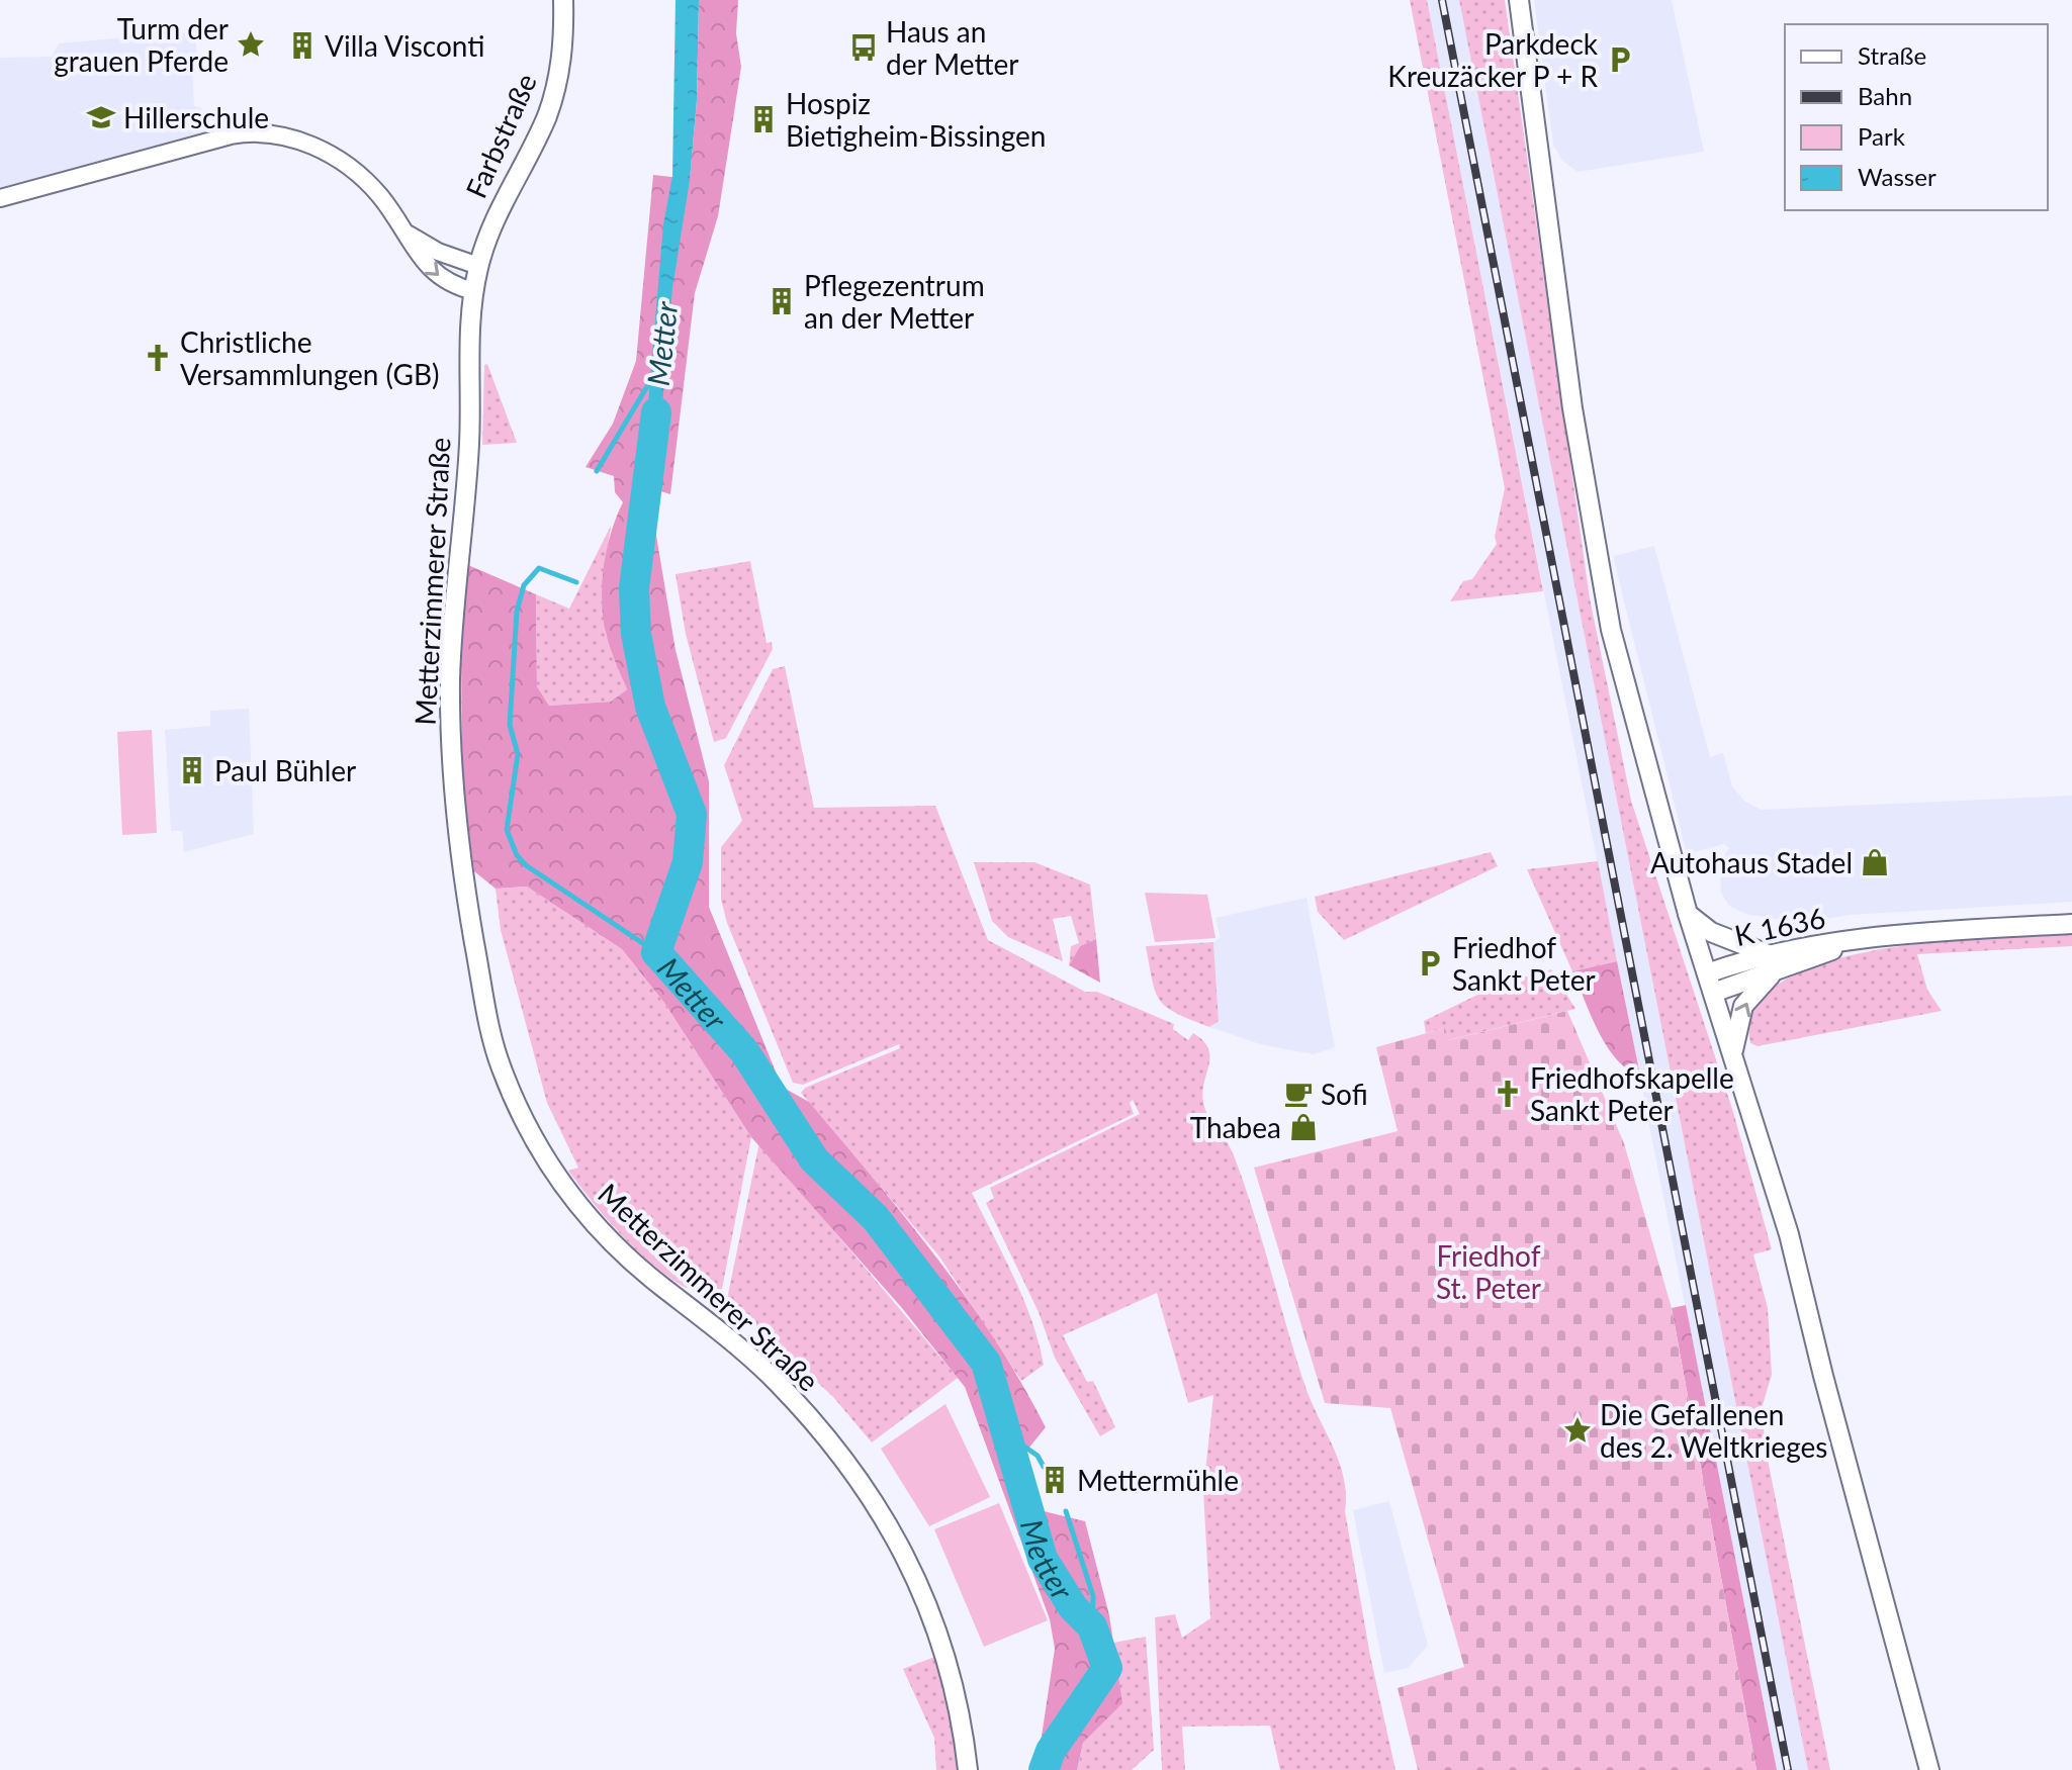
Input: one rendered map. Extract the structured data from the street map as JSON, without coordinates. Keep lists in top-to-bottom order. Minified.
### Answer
{"streets":{"main road":["Farbstraße","Metterzimmerer Straße","K 1636"]},"crossings":[["Farbstraße","Metterzimmerer Straße"]],"water":["Metter"],"parks":["Friedhof St. Peter"],"places":{"place":["Turm der grauen Pferde","Die Gefallenen des 2. Weltkrieges"],"building":["Villa Visconti","Hospiz Bietigheim-Bissingen","Pflegezentrum an der Metter","Paul Bühler","Mettermühle"],"bus stop":["Haus an der Metter"],"parking":["Parkdeck Kreuzäcker P + R","Friedhof Sankt Peter"],"school or university":["Hillerschule"],"church":["Christliche Versammlungen (GB)","Friedhofskapelle Sankt Peter"],"shop":["Autohaus Stadel","Thabea"],"cafe":["Sofi"]},"legend":["Straße","Bahn","Park","Wasser"]}
